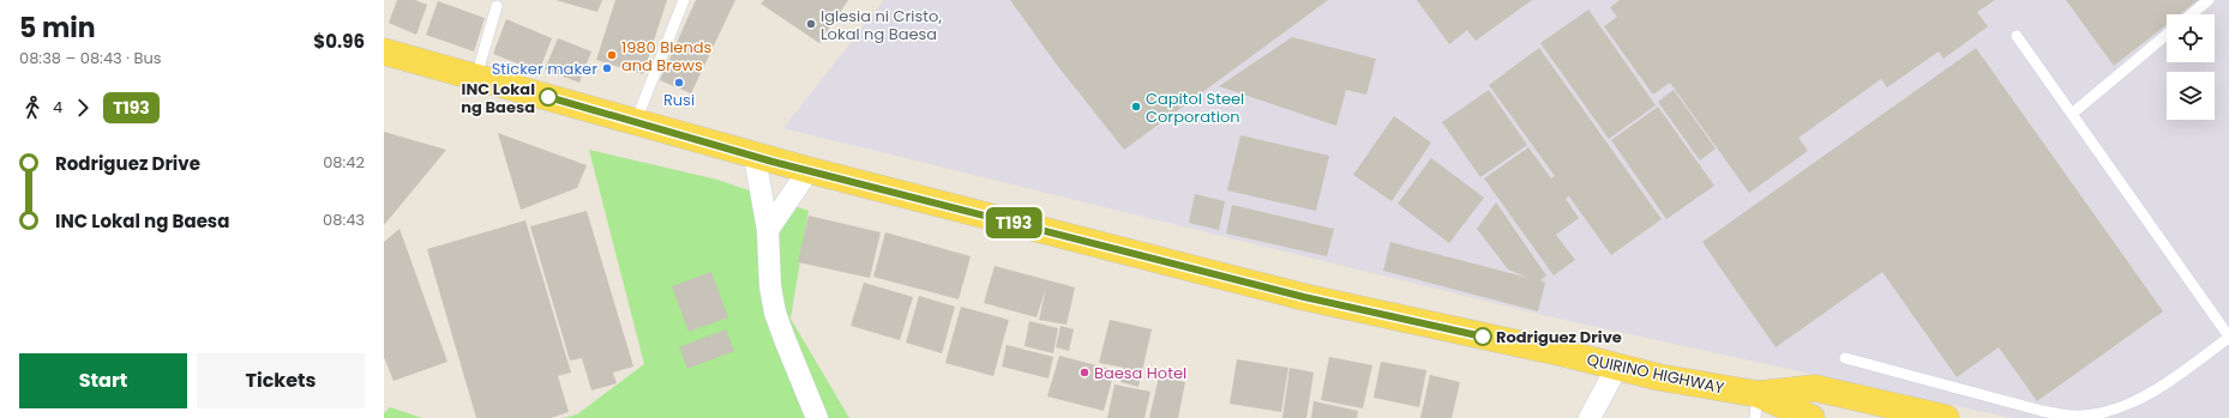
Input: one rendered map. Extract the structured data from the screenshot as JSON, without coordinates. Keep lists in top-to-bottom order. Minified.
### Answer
{"streets":{"main road":["QUIRINO HIGHWAY"]},"places":["Iglesia ni Cristo, Lokal ng Baesa","1980 Blends and Brews","Sticker maker","Rusi","INC Lokal ng Baesa","Capitol Steel Corporation","Rodriguez Drive","Baesa Hotel"],"lines":["bus line T193"],"page":{"heading":["5 min","08:38 – 08:43 · Bus","$0.96"],"on_map":"T193","legs":["4","T193"],"list":[{"name":"Rodriguez Drive","value":"08:42"},{"name":"INC Lokal ng Baesa","value":"08:43"}],"buttons":["Start","Tickets"]}}
